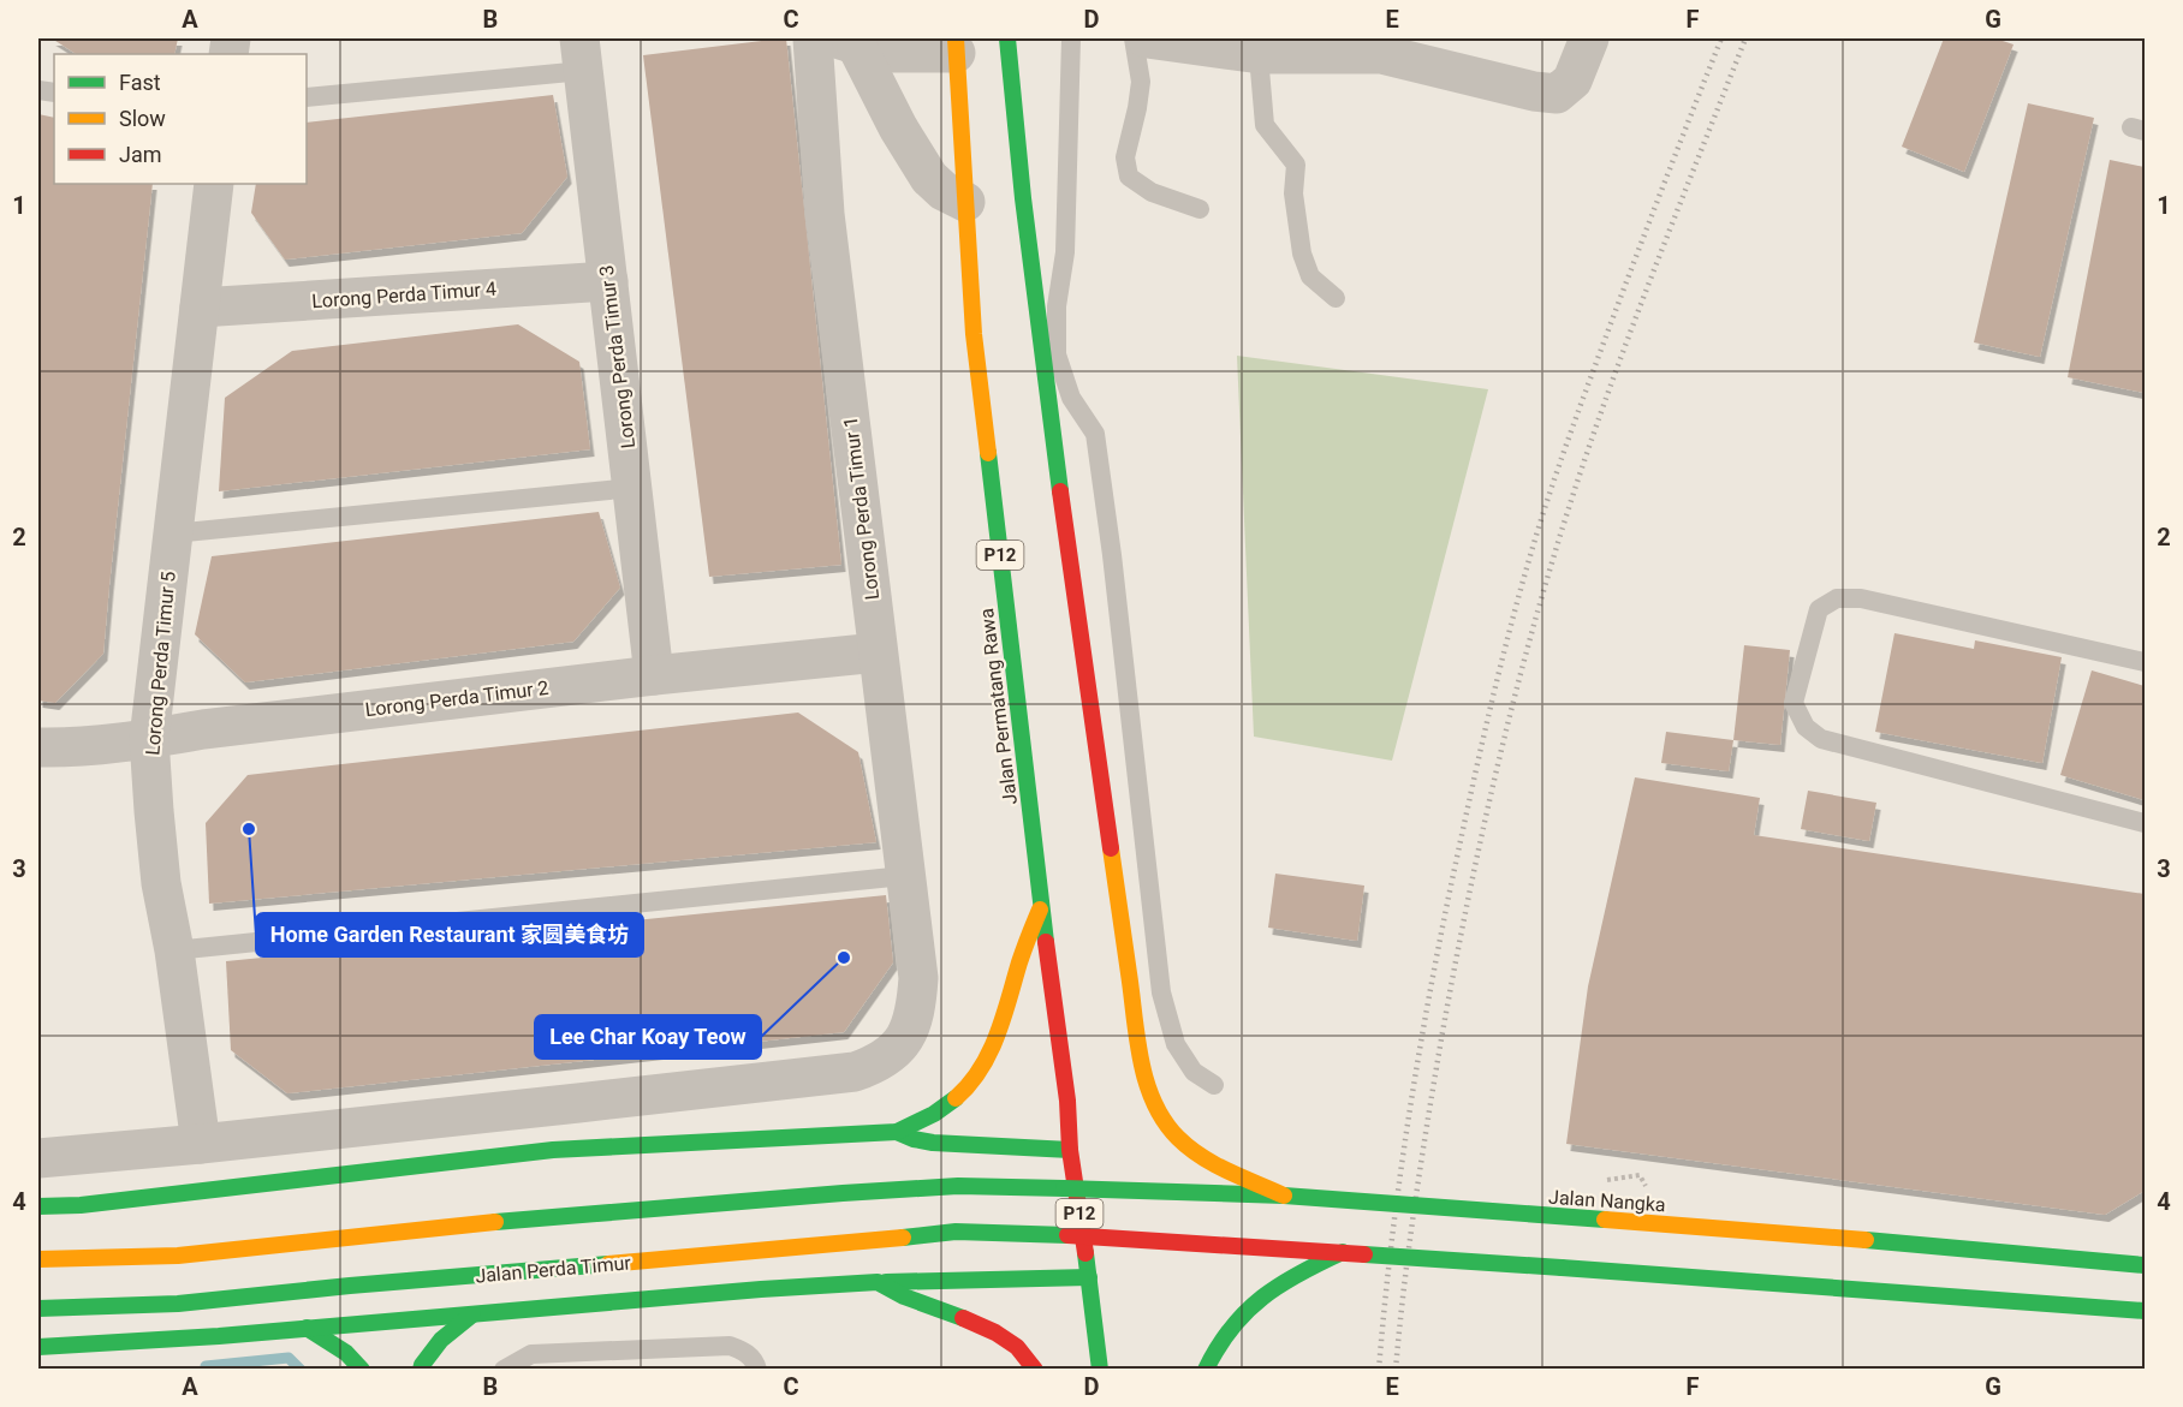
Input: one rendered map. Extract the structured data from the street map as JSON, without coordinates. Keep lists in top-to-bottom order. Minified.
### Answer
{"streets":{"main road":["P12","Jalan Permatang Rawa","Jalan Nangka","Jalan Perda Timur"],"street":["Lorong Perda Timur 4","Lorong Perda Timur 3","Lorong Perda Timur 1","Lorong Perda Timur 5","Lorong Perda Timur 2"]},"crossings":[["Lorong Perda Timur 4","Lorong Perda Timur 3"],["Lorong Perda Timur 4","Lorong Perda Timur 5"],["Lorong Perda Timur 3","Lorong Perda Timur 2"],["Lorong Perda Timur 1","Lorong Perda Timur 5"],["Lorong Perda Timur 1","Lorong Perda Timur 2"],["Lorong Perda Timur 5","Lorong Perda Timur 2"]],"places":["Home Garden Restaurant 家圆美食坊","Lee Char Koay Teow"],"legend":["Fast","Slow","Jam"],"grid":{"columns":["A","B","C","D","E","F","G"],"rows":["1","2","3","4"]}}
